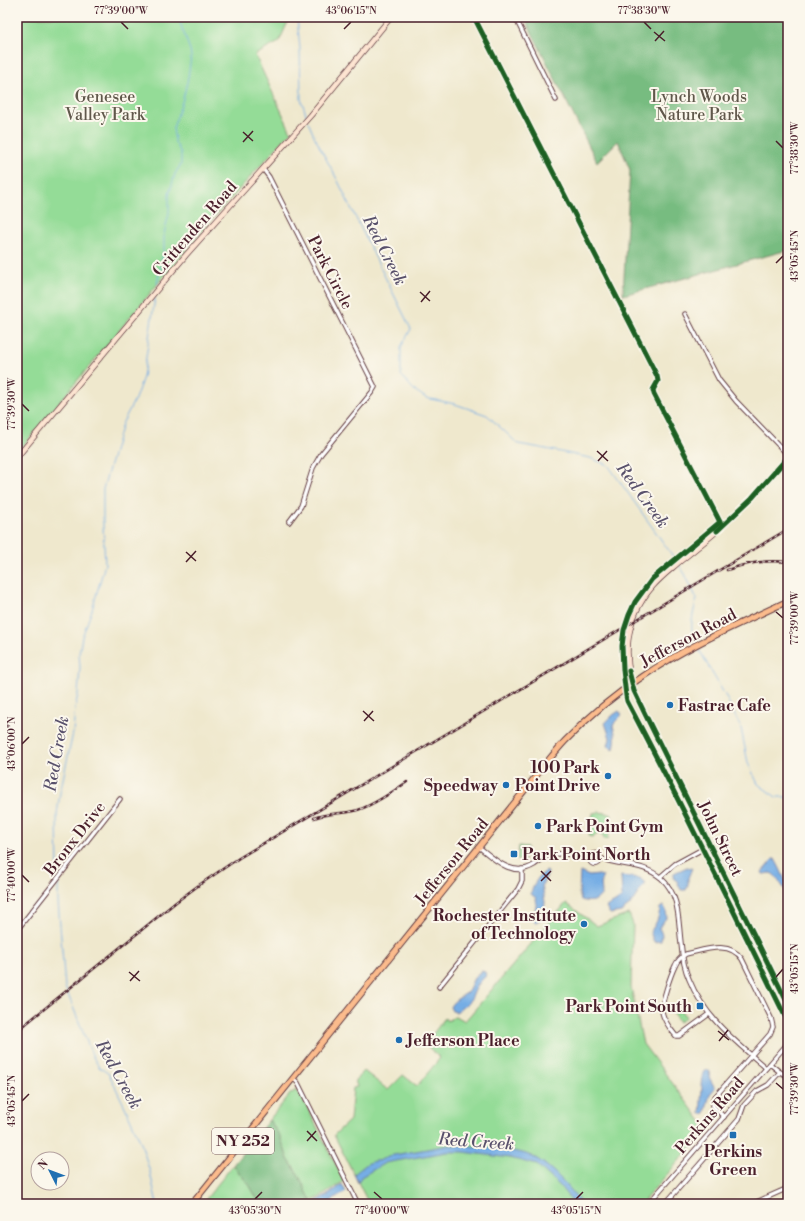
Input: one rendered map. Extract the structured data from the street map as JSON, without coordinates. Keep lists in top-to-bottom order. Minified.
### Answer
{"streets":{"main road":["Jefferson Road","NY 252"],"street":["Crittenden Road","Park Circle","Bronx Drive","John Street","Perkins Road"]},"crossings":[["Crittenden Road","Park Circle"],["Jefferson Road","John Street"]],"water":["Red Creek"],"parks":["Genesee Valley Park","Lynch Woods Nature Park"],"places":{"other":["Fastrac Cafe","100 Park Point Drive","Speedway","Park Point Gym","Rochester Institute of Technology","Jefferson Place"],"transit":["Park Point North","Park Point South","Perkins Green"]},"north":"top left","coordinates":["77°39'00\"W","43°06'15\"N","77°38'30\"W","43°05'45\"N","77°39'30\"W","43°06'00\"N","77°40'00\"W","43°05'15\"N","43°05'30\"N"]}
